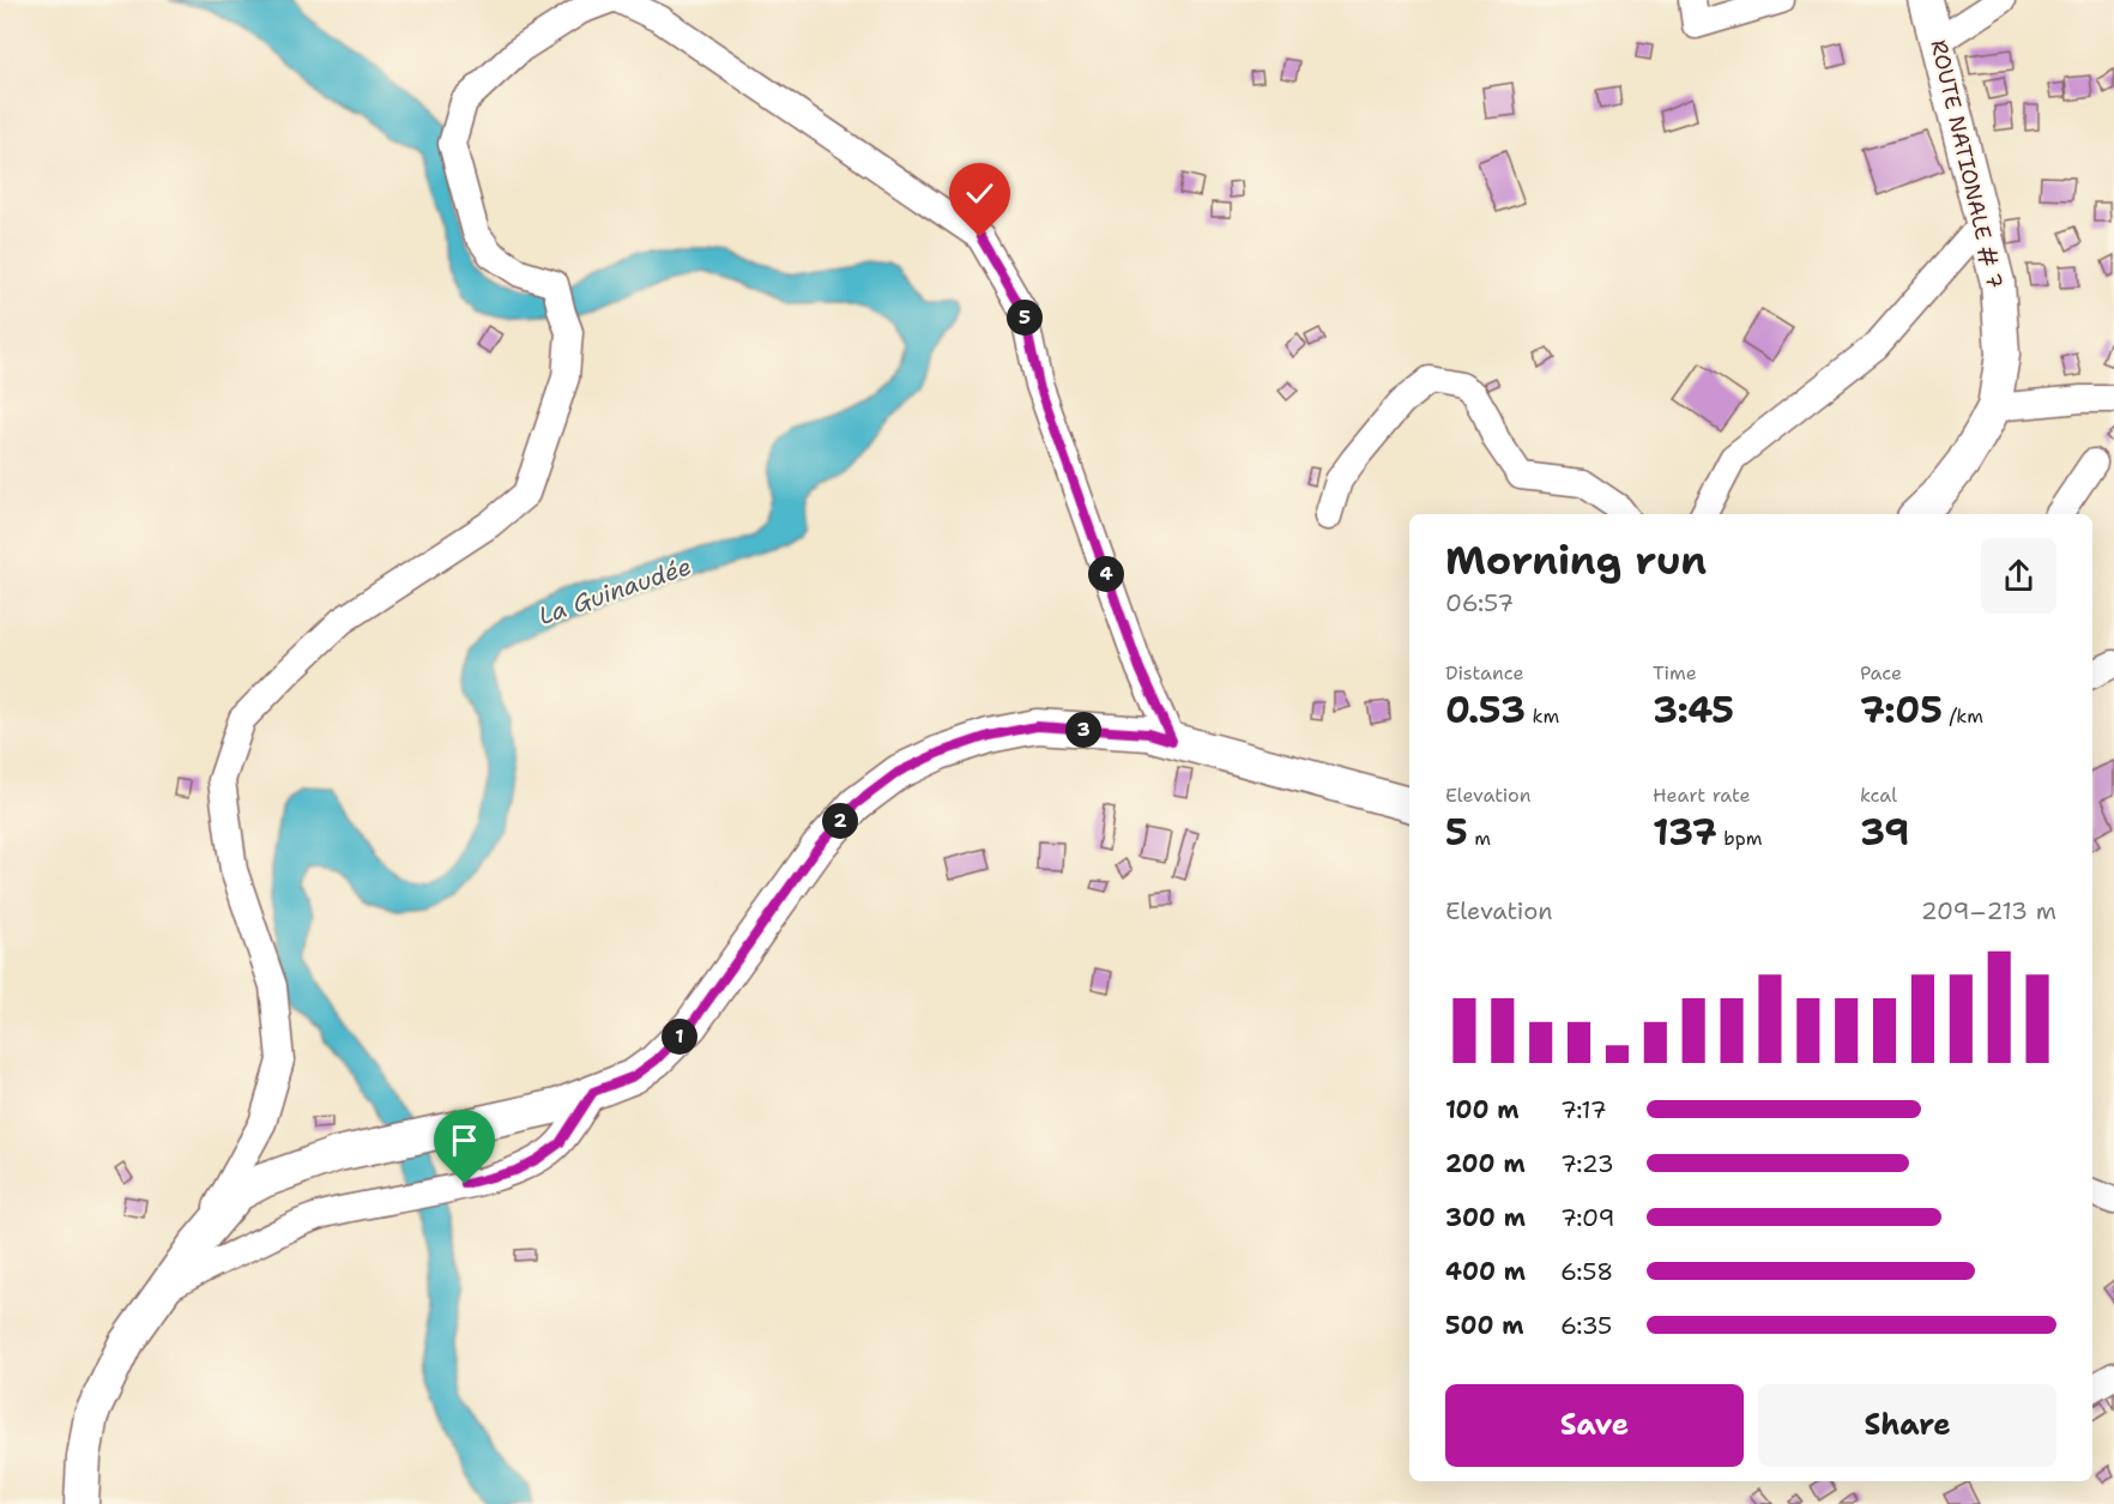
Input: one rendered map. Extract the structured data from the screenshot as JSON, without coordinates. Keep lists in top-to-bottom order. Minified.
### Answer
{"streets":{"main road":["ROUTE NATIONALE # 7"]},"water":["La Guinaudée"],"page":{"pins":["5","4","3","2","1"],"heading":["Morning run","06:57"],"stats":[["Distance","0.53 km"],["Time","3:45"],["Pace","7:05 /km"],["Elevation","5 m"],["Heart rate","137 bpm"],["kcal","39"]],"chart":["Elevation","209–213 m"],"list":[{"name":"100 m","note":"7:17"},{"name":"200 m","note":"7:23"},{"name":"300 m","note":"7:09"},{"name":"400 m","note":"6:58"},{"name":"500 m","note":"6:35"}],"buttons":["Save","Share"]}}
